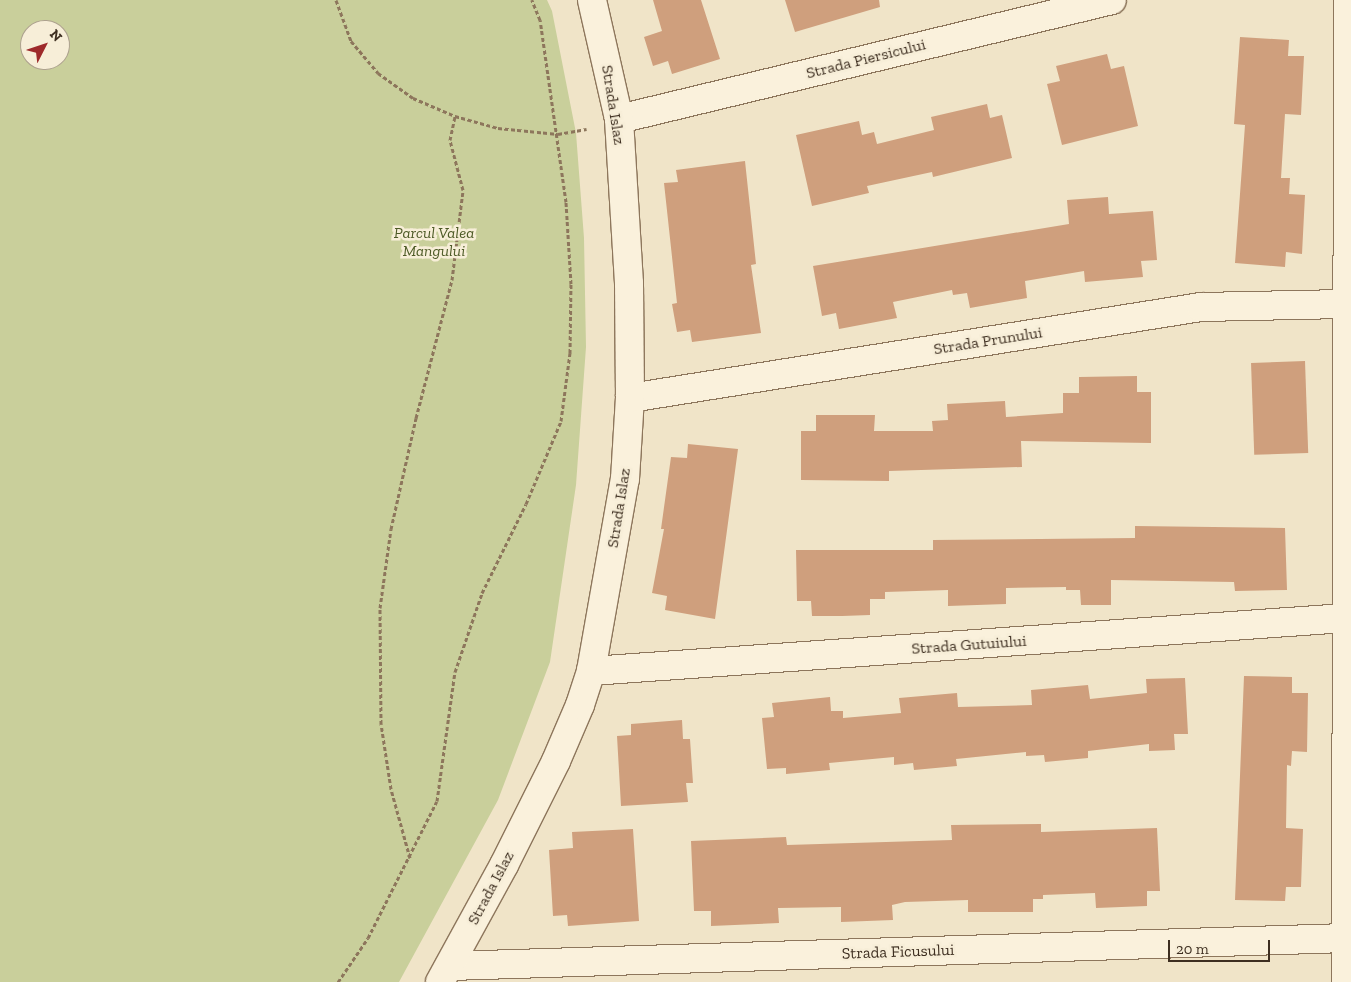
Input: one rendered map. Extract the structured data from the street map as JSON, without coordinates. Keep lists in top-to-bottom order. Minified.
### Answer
{"streets":{"street":["Strada Piersicului","Strada Islaz","Strada Prunului","Strada Gutuiului","Strada Ficusului"]},"crossings":[["Strada Piersicului","Strada Islaz"],["Strada Islaz","Strada Prunului"],["Strada Islaz","Strada Gutuiului"],["Strada Islaz","Strada Ficusului"]],"parks":["Parcul Valea Mangului"],"scale_bar":"20 m","north":"top right"}
